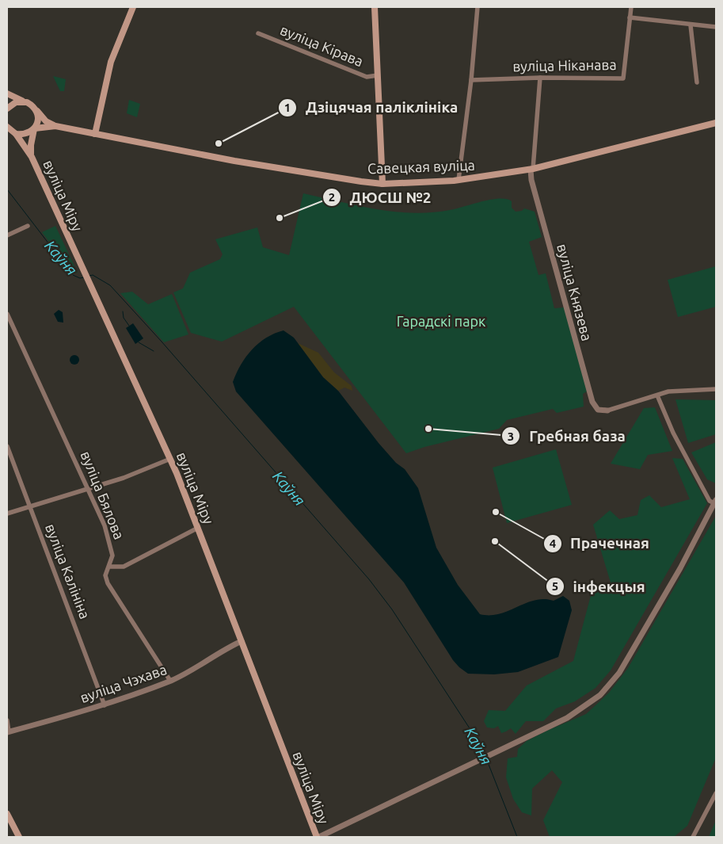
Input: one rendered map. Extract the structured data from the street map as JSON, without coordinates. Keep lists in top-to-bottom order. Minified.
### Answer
{"streets":{"main road":["Савецкая вуліца","вуліца Міру"],"street":["вуліца Кірава","вуліца Ніканава","вуліца Князева","вуліца Бялова","вуліца Калініна","вуліца Чэхава"]},"crossings":[["Савецкая вуліца","вуліца Міру"],["Савецкая вуліца","вуліца Князева"],["вуліца Міру","вуліца Чэхава"],["вуліца Бялова","вуліца Чэхава"],["вуліца Калініна","вуліца Чэхава"]],"water":["Каўня"],"parks":["Гарадскі парк"],"places":["Дзіцячая паліклініка","ДЮСШ №2","Гребная база","Прачечная","інфекцыя"]}
